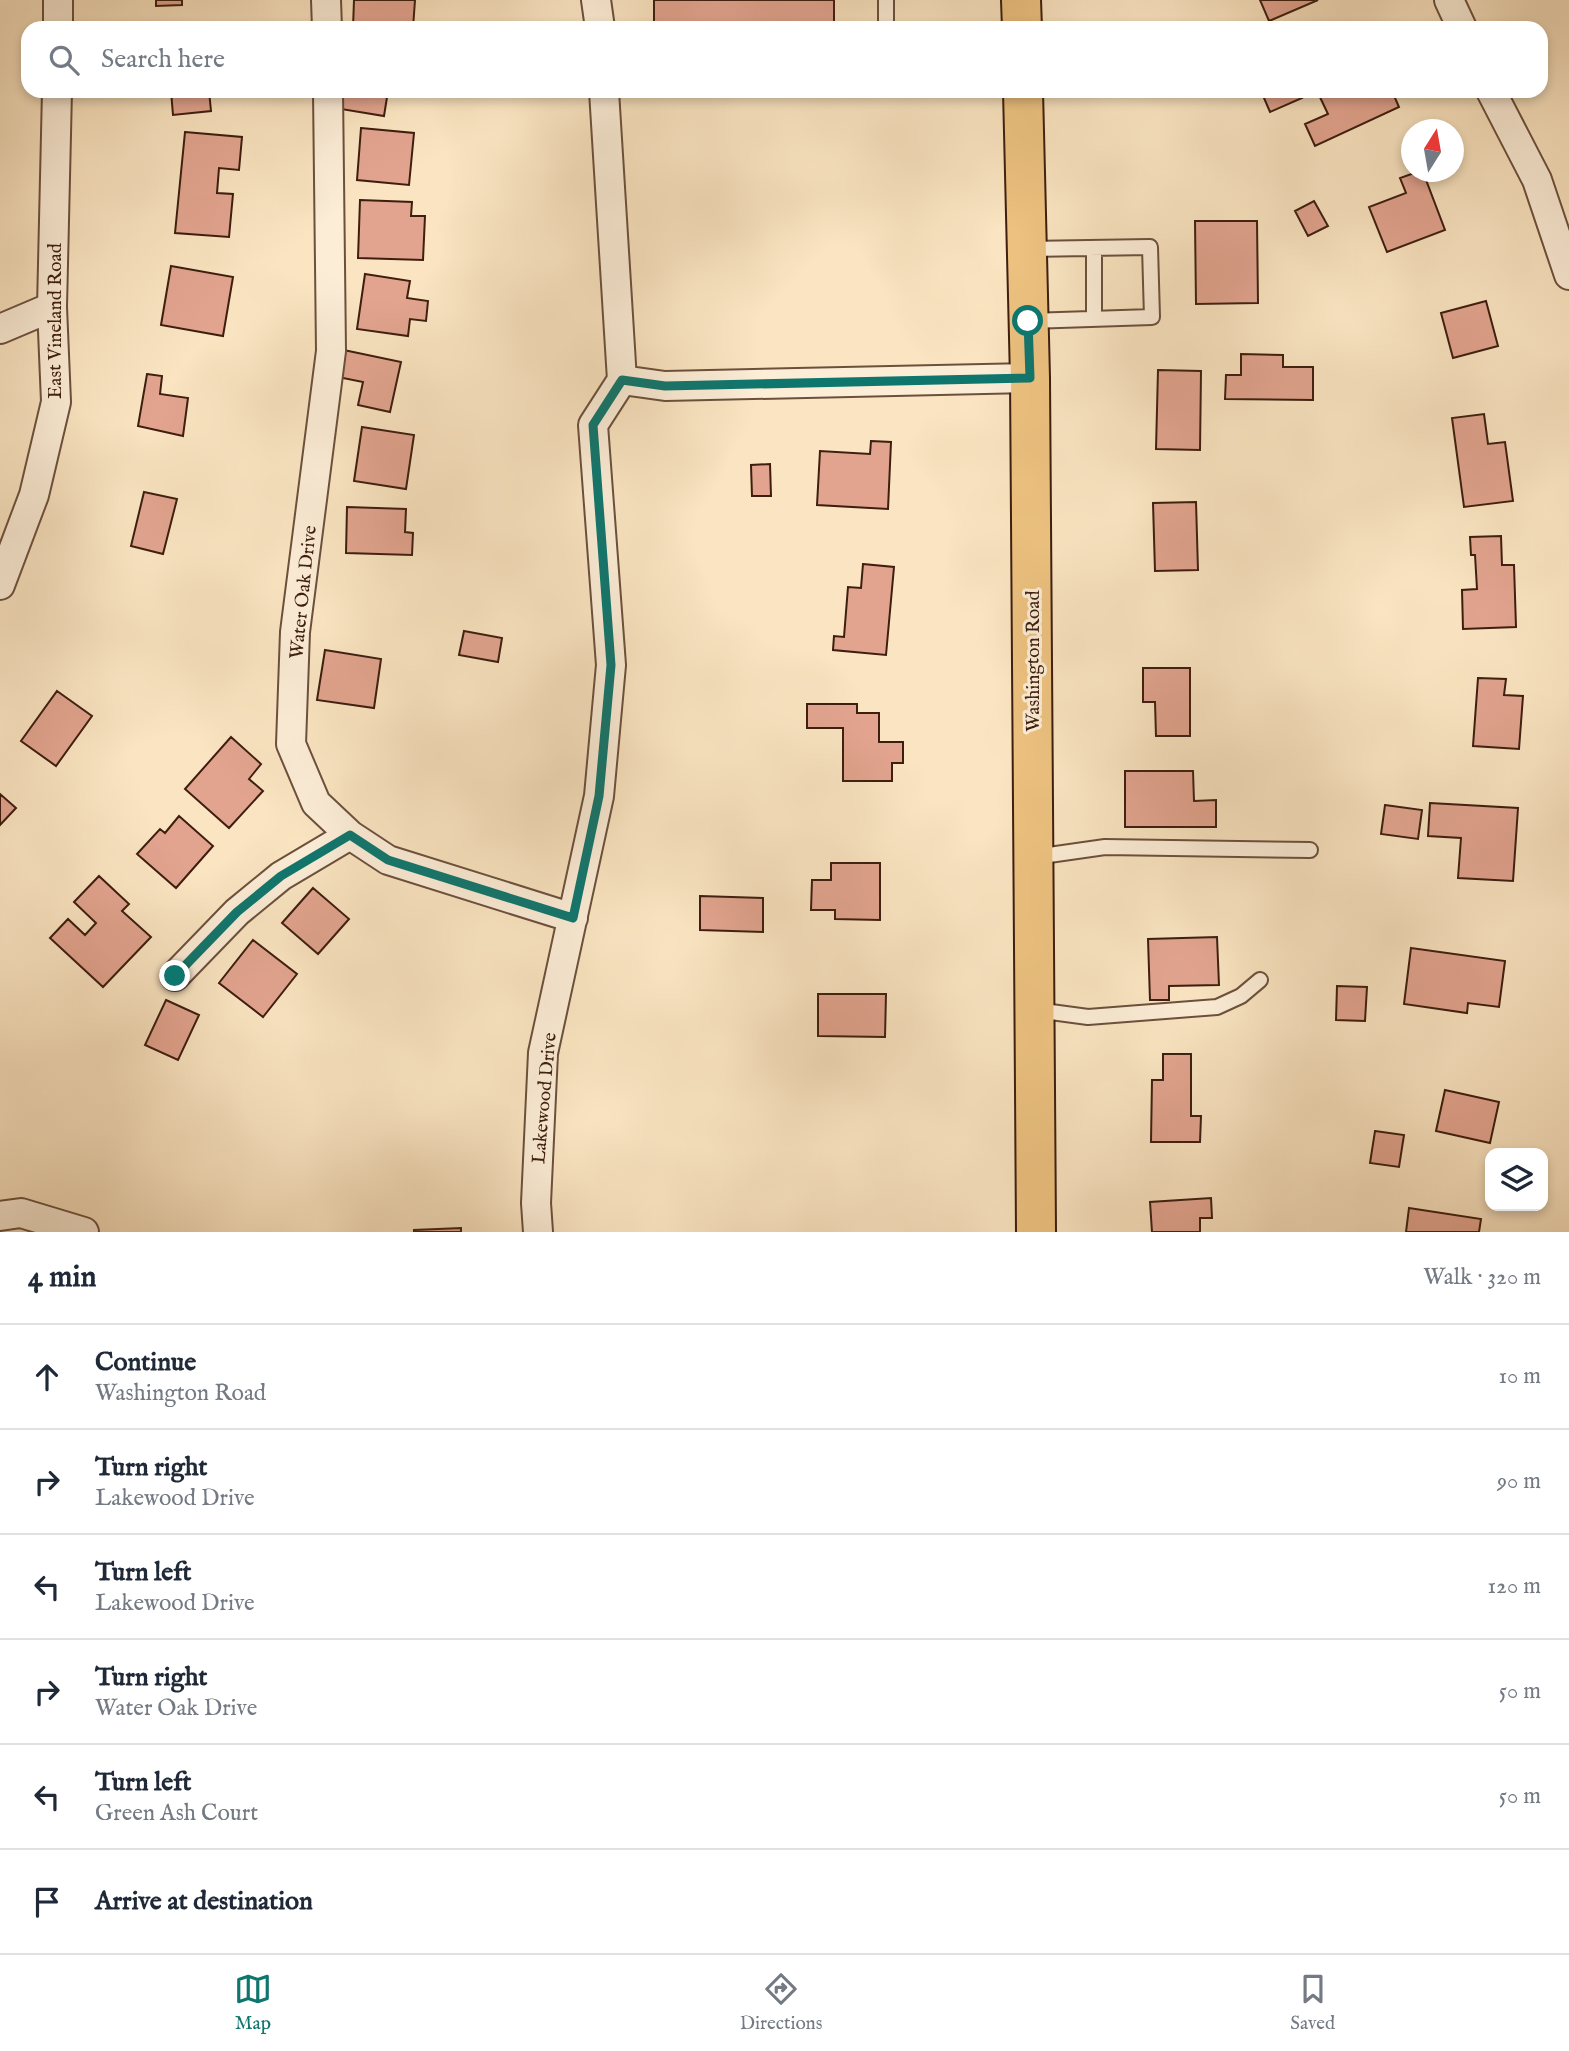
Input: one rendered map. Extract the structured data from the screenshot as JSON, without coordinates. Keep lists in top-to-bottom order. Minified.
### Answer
{"streets":{"main road":["Washington Road"],"street":["East Vineland Road","Water Oak Drive","Lakewood Drive"]},"crossings":[["Water Oak Drive","Lakewood Drive"]],"north":"top","page":{"search":"Search here","heading":["4 min","Walk · 320 m"],"list":[["Continue","Washington Road","10 m"],["Turn right","Lakewood Drive","90 m"],["Turn left","Lakewood Drive","120 m"],["Turn right","Water Oak Drive","50 m"],["Turn left","Green Ash Court","50 m"],"Arrive at destination"],"nav":["Map","Directions","Saved"]}}
